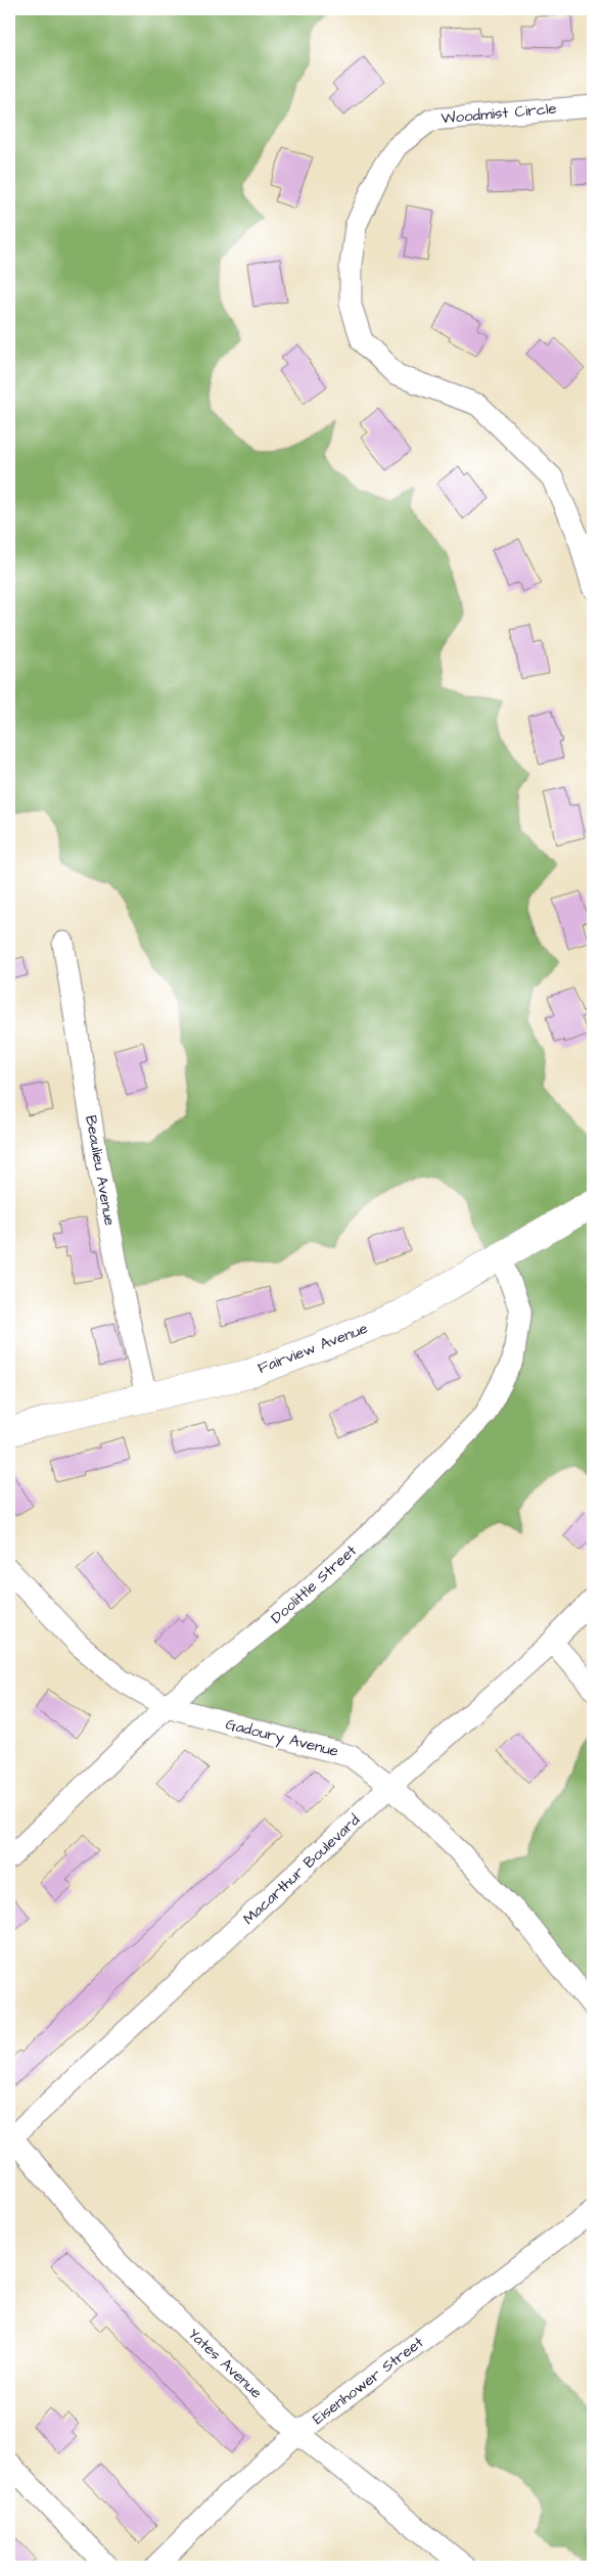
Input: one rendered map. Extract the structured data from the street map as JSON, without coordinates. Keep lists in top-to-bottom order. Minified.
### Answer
{"streets":{"main road":["Fairview Avenue"],"street":["Woodmist Circle","Beaulieu Avenue","Doolittle Street","Gadoury Avenue","Macarthur Boulevard","Yates Avenue","Eisenhower Street"]},"crossings":[["Beaulieu Avenue","Fairview Avenue"],["Fairview Avenue","Doolittle Street"],["Doolittle Street","Gadoury Avenue"],["Gadoury Avenue","Macarthur Boulevard"],["Macarthur Boulevard","Yates Avenue"],["Yates Avenue","Eisenhower Street"]]}
